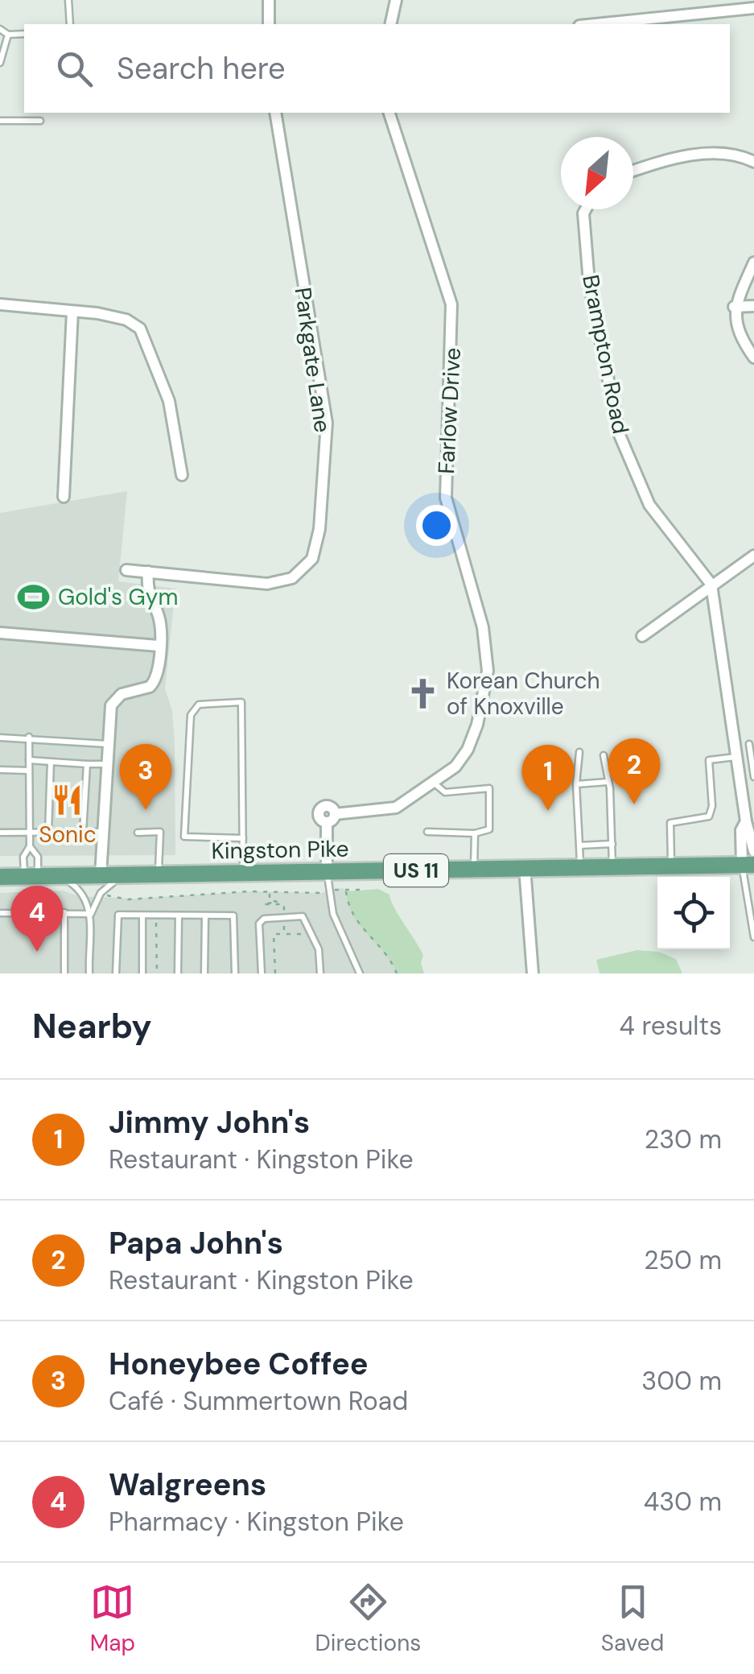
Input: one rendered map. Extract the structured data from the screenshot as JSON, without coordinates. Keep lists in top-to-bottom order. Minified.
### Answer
{"streets":{"main road":["Kingston Pike","US 11"],"street":["Brampton Road","Parkgate Lane","Farlow Drive"]},"crossings":[["Farlow Drive","Kingston Pike"]],"places":{"sports":["Gold's Gym"],"church":["Korean Church of Knoxville"],"restaurant":["Sonic"]},"north":"bottom left","page":{"search":"Search here","pins":["2","3","1","4"],"heading":["Nearby","4 results"],"list":[{"mark":"1","name":"Jimmy John's","note":"Restaurant · Kingston Pike","value":"230 m"},{"mark":"2","name":"Papa John's","note":"Restaurant · Kingston Pike","value":"250 m"},{"mark":"3","name":"Honeybee Coffee","note":"Café · Summertown Road","value":"300 m"},{"mark":"4","name":"Walgreens","note":"Pharmacy · Kingston Pike","value":"430 m"}],"nav":["Map","Directions","Saved"]}}
